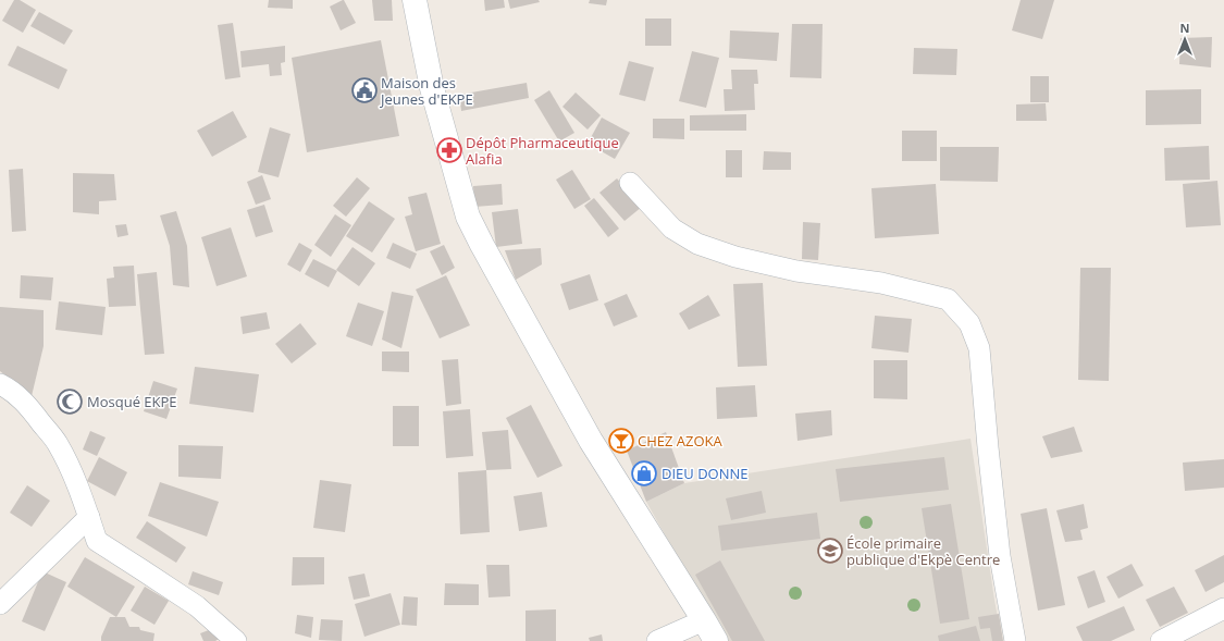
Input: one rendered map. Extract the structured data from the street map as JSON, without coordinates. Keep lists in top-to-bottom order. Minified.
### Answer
{"places":{"public building":["Maison des Jeunes d'EKPE"],"pharmacy":["Dépôt Pharmaceutique Alafia"],"mosque":["Mosqué EKPE"],"bar":["CHEZ AZOKA"],"shop":["DIEU DONNE"],"school or university":["École primaire publique d'Ekpè Centre"]},"north":"top"}
